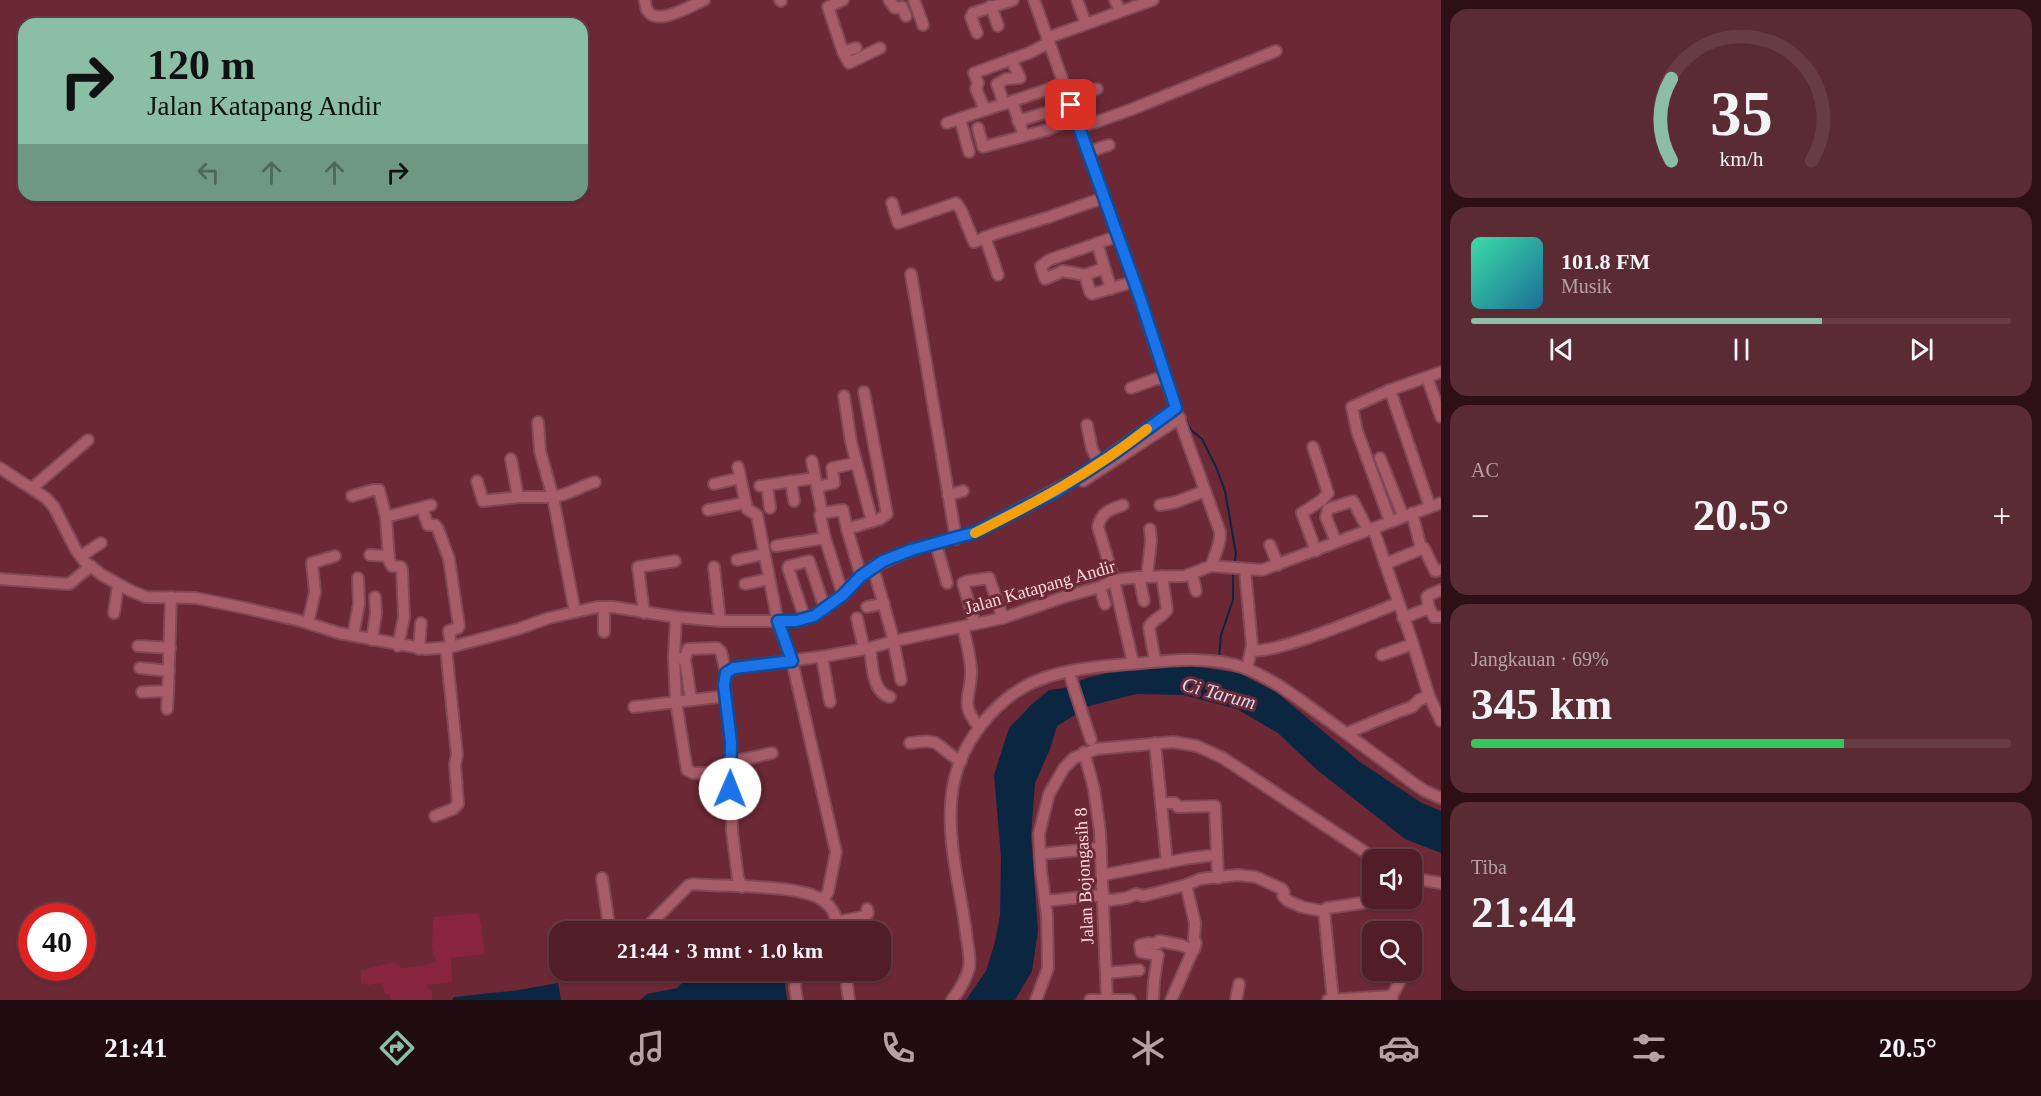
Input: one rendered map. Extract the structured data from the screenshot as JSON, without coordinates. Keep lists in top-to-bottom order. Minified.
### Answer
{"streets":{"street":["Jalan Katapang Andir","Jalan Bojongasih 8"]},"water":["Ci Tarum"],"page":{"turn":["120 m","Jalan Katapang Andir"],"song":["101.8 FM","Musik"],"tile":["AC",["Jangkauan · 69%","345 km"],["Tiba","21:44"]],"heat":["−","20.5°","+"],"limit":"40","trip":"21:44 · 3 mnt · 1.0 km","tabs":["21:41","20.5°"],"gauge":["35","km/h"]}}
